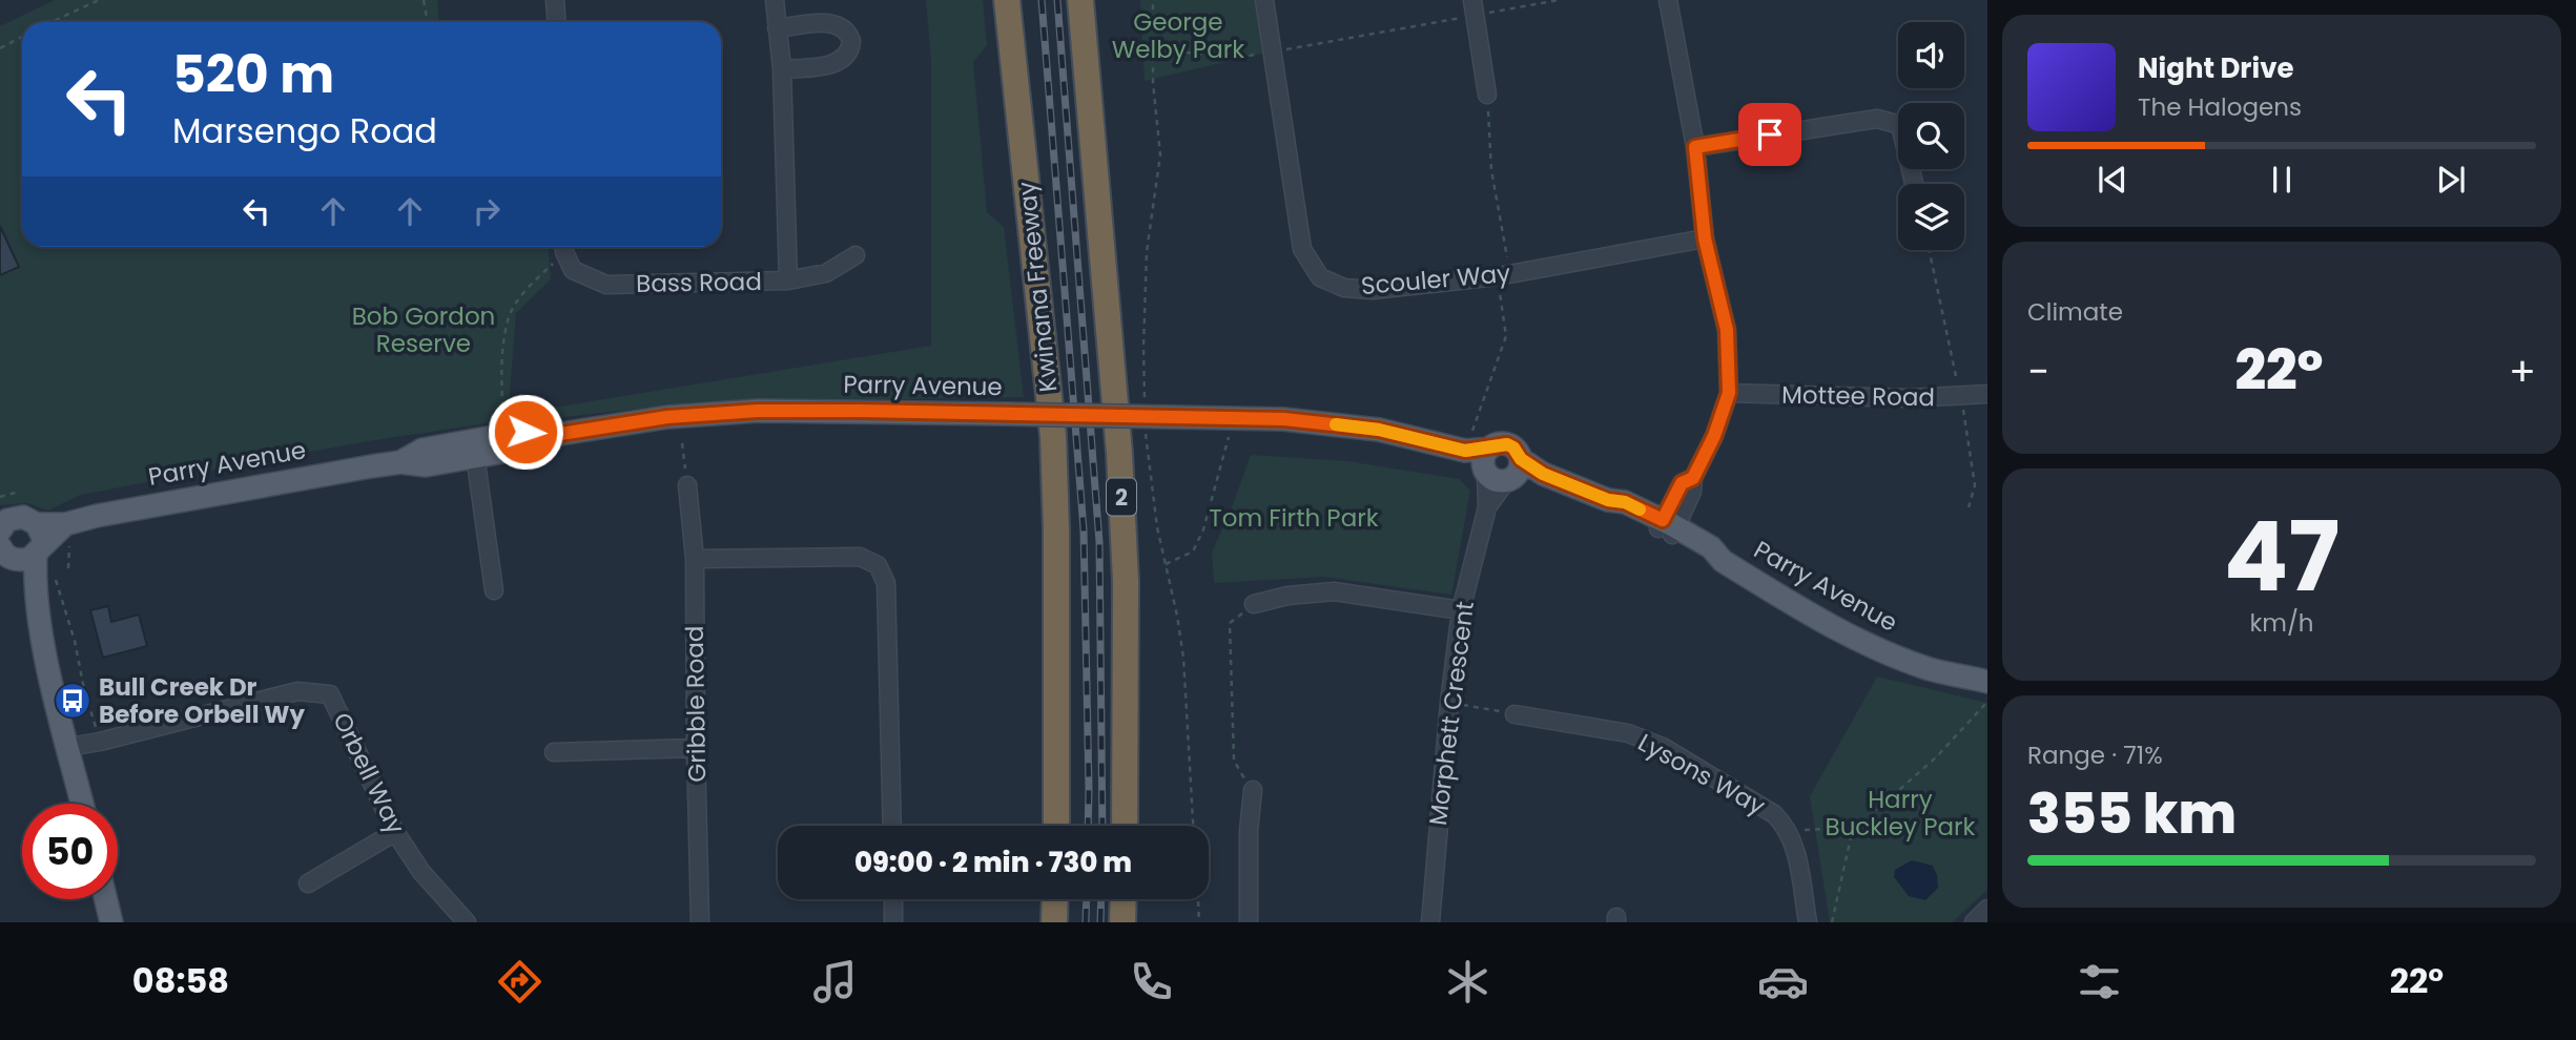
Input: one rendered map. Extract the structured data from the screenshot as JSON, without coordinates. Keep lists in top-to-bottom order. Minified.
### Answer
{"streets":{"highway":["Kwinana Freeway","2"],"main road":["Parry Avenue"],"street":["Scouler Way","Bass Road","Mottee Road","Gribble Road","Morphett Crescent","Orbell Way","Lysons Way"]},"crossings":[["Parry Avenue","Morphett Crescent"]],"parks":["George Welby Park","Bob Gordon Reserve","Tom Firth Park","Harry Buckley Park"],"places":{"bus stop":["Bull Creek Dr Before Orbell Wy"]},"page":{"turn":["520 m","Marsengo Road"],"song":["Night Drive","The Halogens"],"tile":["Climate",["47","km/h"],["Range · 71%","355 km"]],"heat":["−","22°","+"],"limit":"50","trip":"09:00 · 2 min · 730 m","tabs":["08:58","22°"]}}
